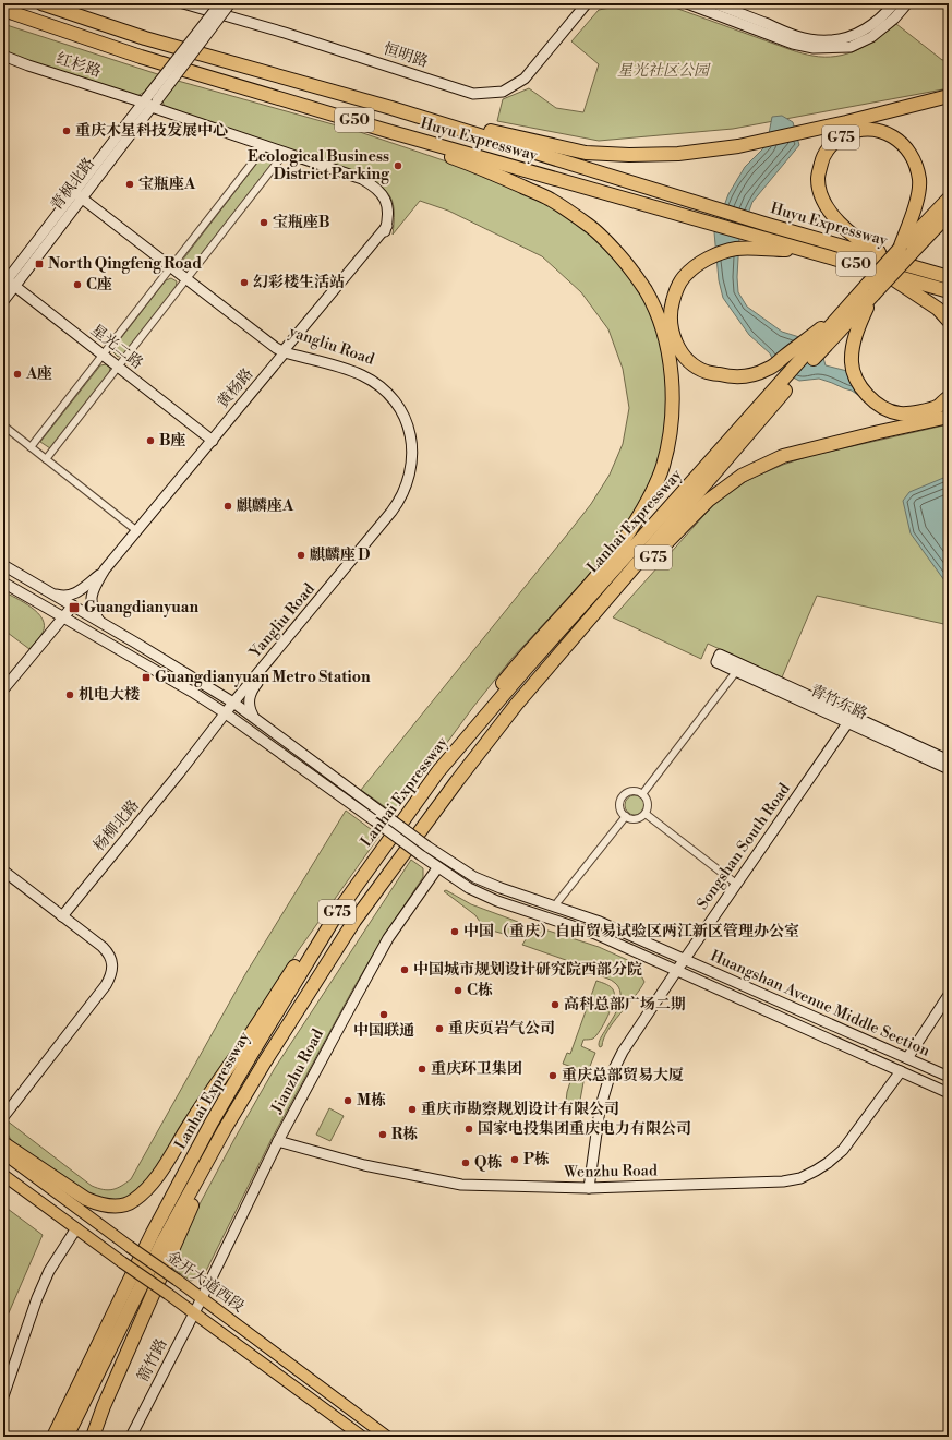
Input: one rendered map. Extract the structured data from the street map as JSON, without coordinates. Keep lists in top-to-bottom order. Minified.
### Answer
{"streets":{"highway":["G50","G75","Huyu Expressway","Lanhai Expressway"],"main road":["金开大道西段"],"street":["恒明路","红杉路","青枫北路","yangliu Road","星光二路","黄杨路","Yangliu Road","青竹东路","杨柳北路","Songshan South Road","Huangshan Avenue Middle Section","Jianzhu Road","Wenzhu Road","箭竹路"]},"crossings":[["红杉路","青枫北路"],["红杉路","黄杨路"],["G75","Huyu Expressway"],["G75","Lanhai Expressway"],["青枫北路","yangliu Road"],["青枫北路","星光二路"],["yangliu Road","黄杨路"],["yangliu Road","Yangliu Road"],["yangliu Road","Huangshan Avenue Middle Section"],["星光二路","黄杨路"],["黄杨路","Yangliu Road"],["Yangliu Road","杨柳北路"],["Yangliu Road","Huangshan Avenue Middle Section"],["青竹东路","Songshan South Road"],["Songshan South Road","Huangshan Avenue Middle Section"],["Songshan South Road","Wenzhu Road"],["Huangshan Avenue Middle Section","Jianzhu Road"],["Huangshan Avenue Middle Section","Wenzhu Road"],["Jianzhu Road","Wenzhu Road"],["Jianzhu Road","金开大道西段"],["Jianzhu Road","箭竹路"],["金开大道西段","箭竹路"]],"parks":["星光社区公园"],"places":{"other":["重庆木星科技发展中心","Ecological Business District Parking","宝瓶座A","宝瓶座B","幻彩楼生活站","C座","A座","B座","麒麟座A","麒麟座 D","机电大楼","中国（重庆）自由贸易试验区两江新区管理办公室","中国城市规划设计研究院西部分院","C栋","高科总部广场二期","中国联通","重庆页岩气公司","重庆环卫集团","重庆总部贸易大厦","M栋","重庆市勘察规划设计有限公司","国家电投集团重庆电力有限公司","R栋","P栋","Q栋"],"transit":["North Qingfeng Road","Guangdianyuan","Guangdianyuan Metro Station"]}}
